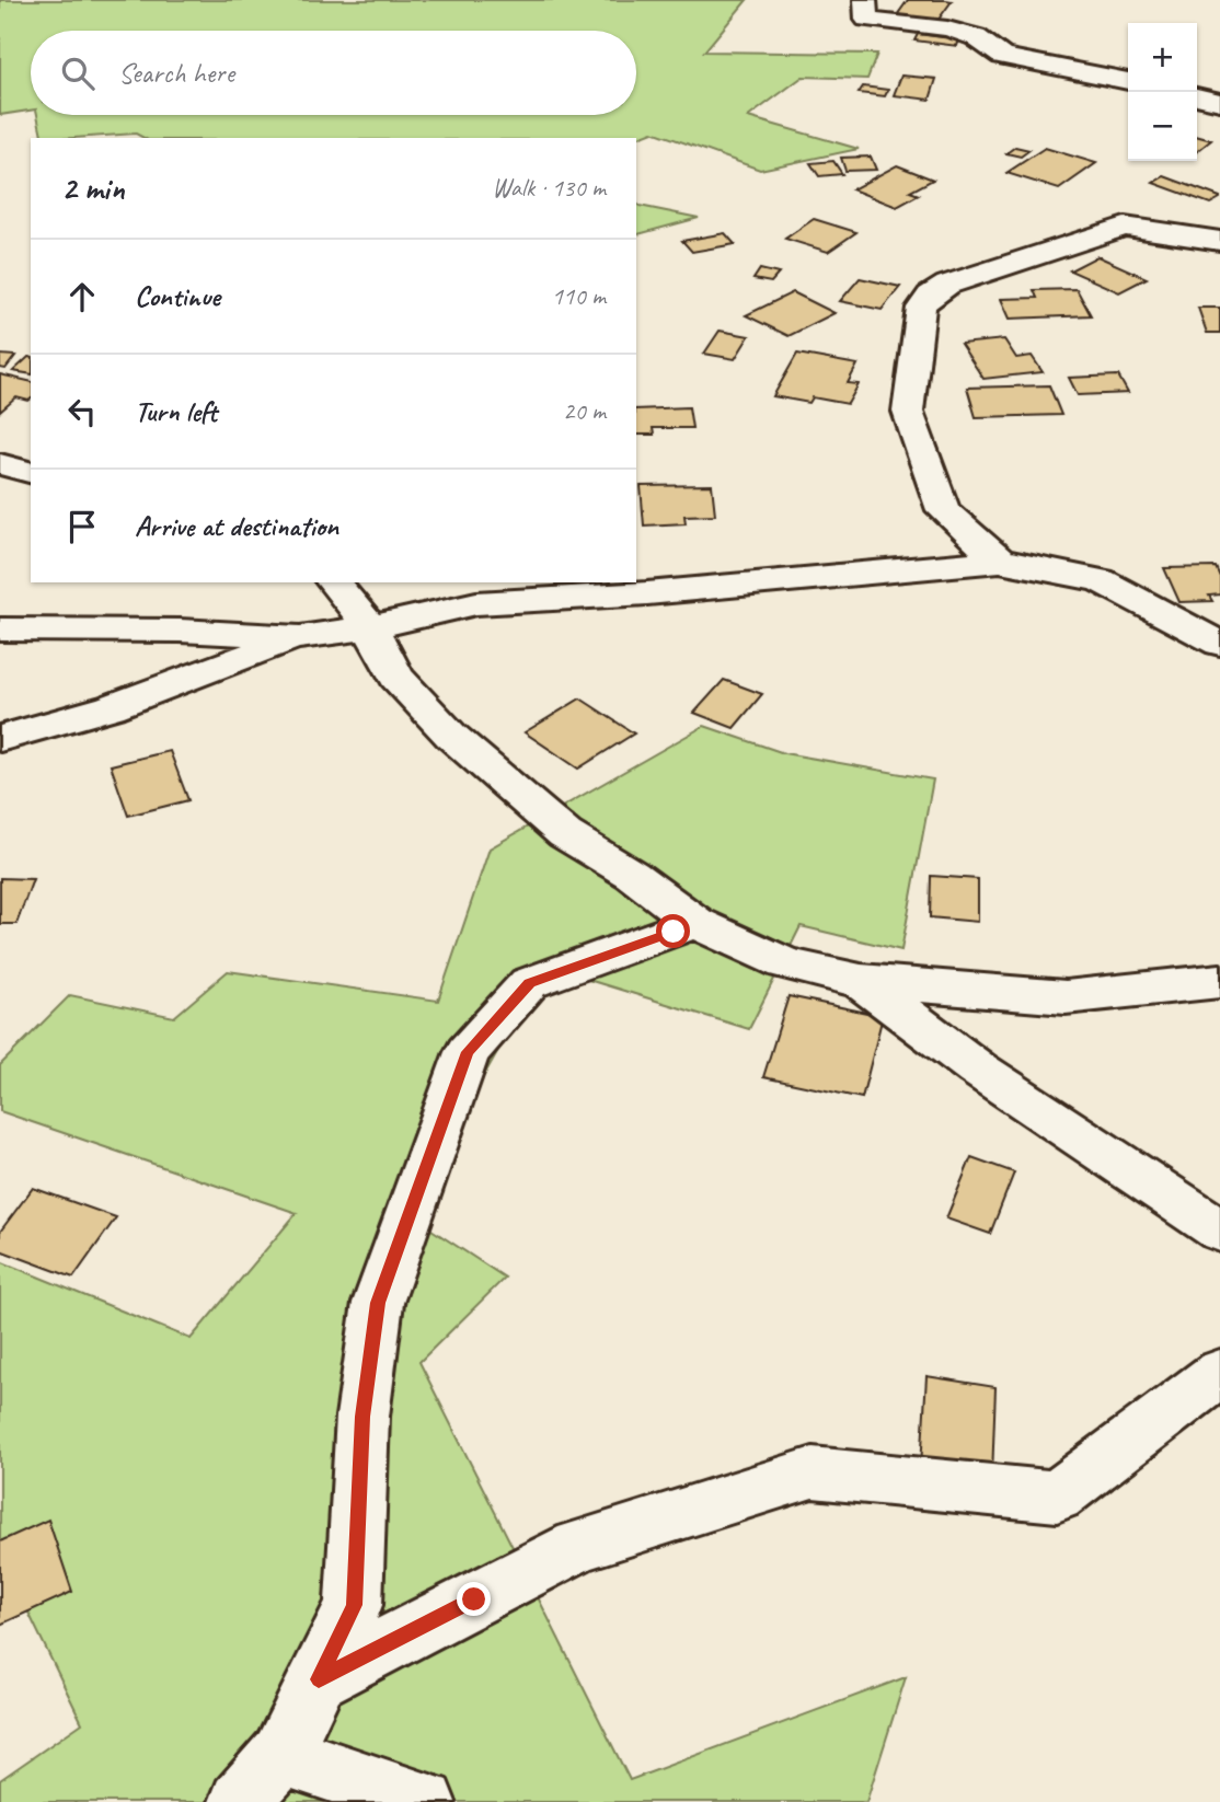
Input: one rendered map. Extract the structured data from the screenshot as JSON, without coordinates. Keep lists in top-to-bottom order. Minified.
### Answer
{"page":{"map_buttons":["+","−"],"search":"Search here","heading":["2 min","Walk · 130 m"],"list":[["Continue","110 m"],["Turn left","20 m"],"Arrive at destination"]}}
